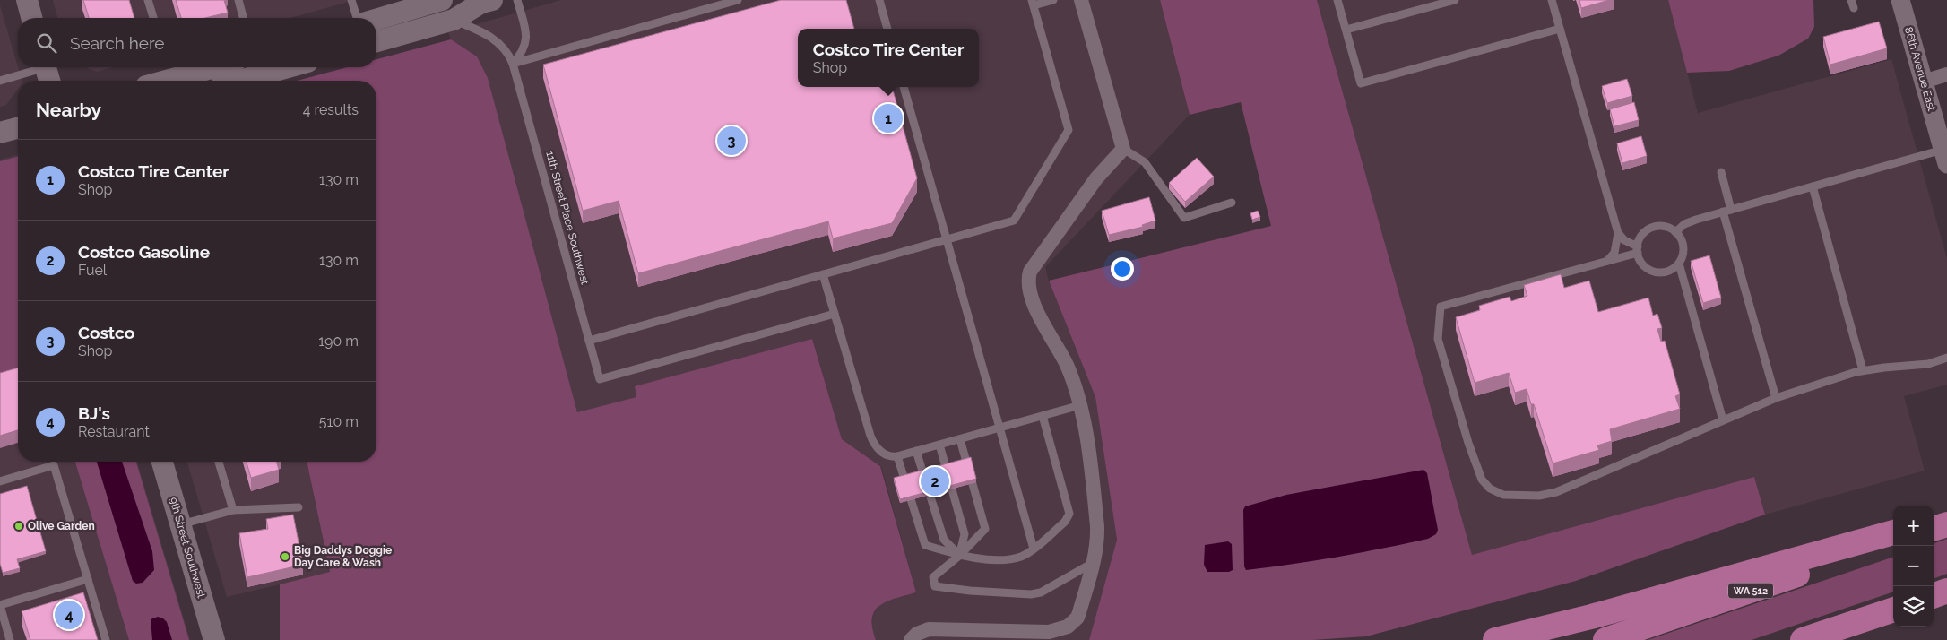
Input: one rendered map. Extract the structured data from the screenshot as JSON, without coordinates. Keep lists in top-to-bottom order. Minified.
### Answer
{"streets":{"highway":["WA 512"],"main road":["9th Street Southwest"],"street":["86th Avenue East"],"lane":["11th Street Place Southwest"]},"places":["Olive Garden","Big Daddys Doggie Day Care & Wash"],"page":{"search":"Search here","popup":["Costco Tire Center","Shop"],"heading":["Nearby","4 results"],"pins":["1","3","2","4"],"list":[{"mark":"1","name":"Costco Tire Center","note":"Shop","value":"130 m"},{"mark":"2","name":"Costco Gasoline","note":"Fuel","value":"130 m"},{"mark":"3","name":"Costco","note":"Shop","value":"190 m"},{"mark":"4","name":"BJ's","note":"Restaurant","value":"510 m"}],"map_buttons":["+","−"]}}
